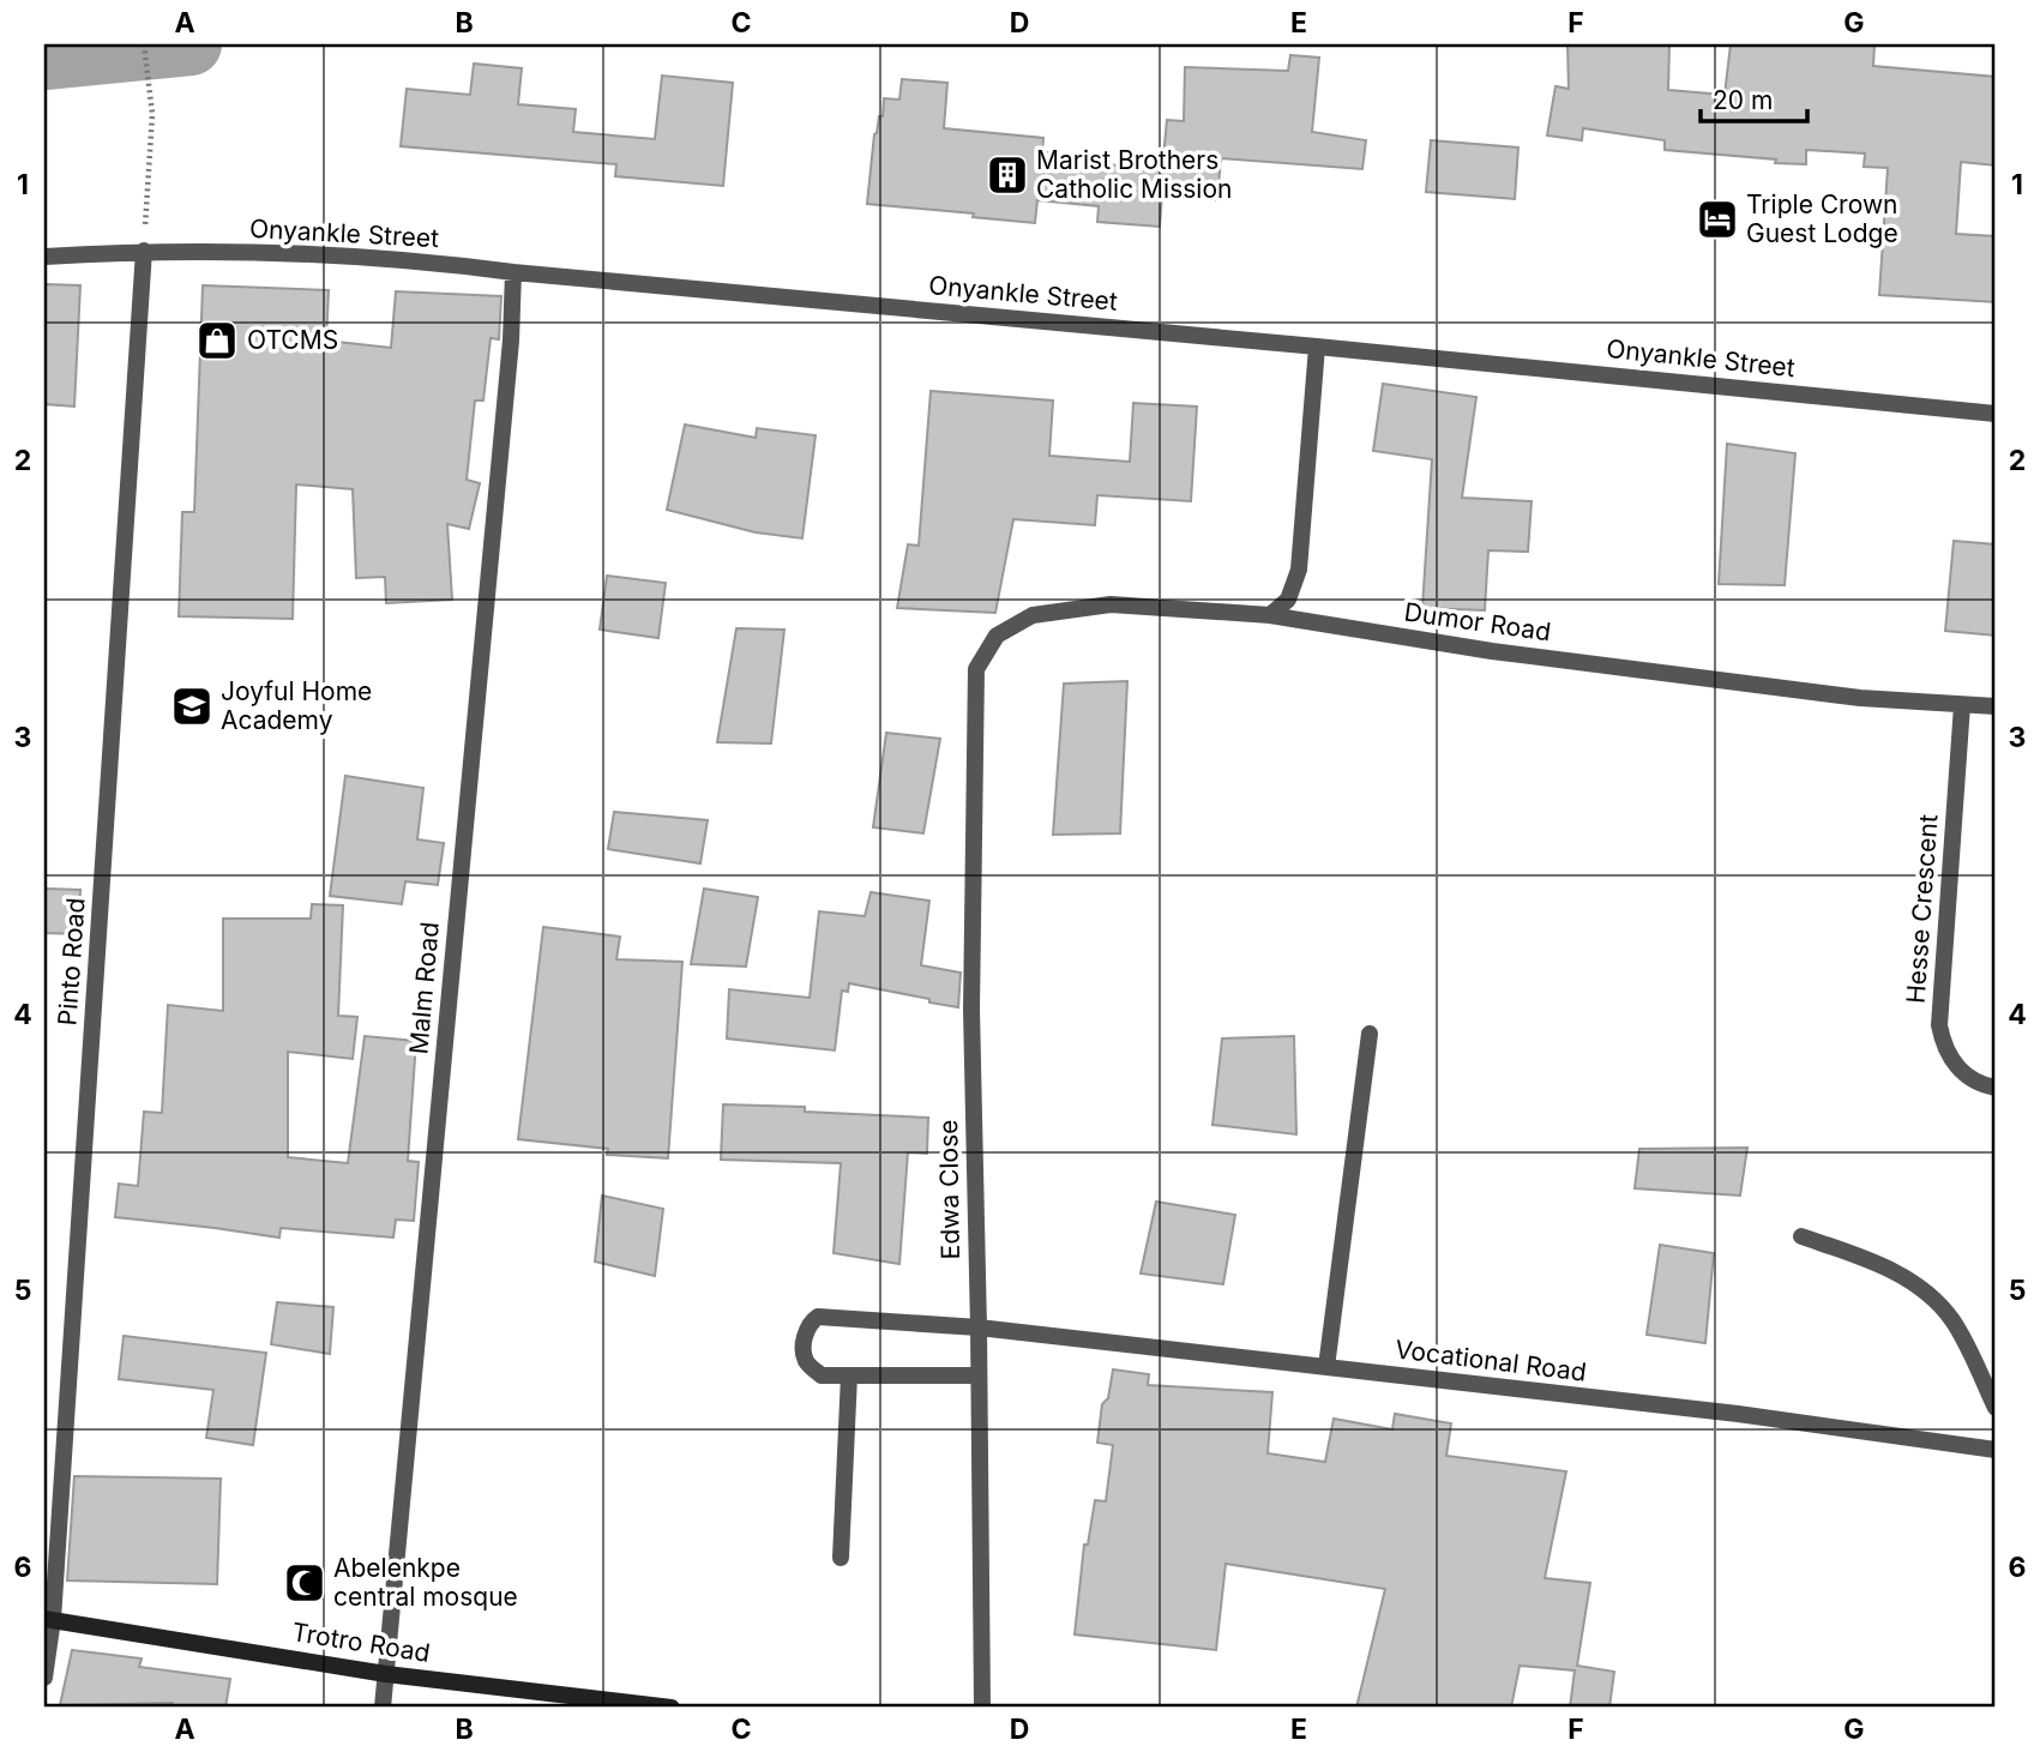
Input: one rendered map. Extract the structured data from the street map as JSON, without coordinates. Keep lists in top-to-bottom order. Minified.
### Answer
{"streets":{"street":["Onyankle Street","Dumor Road","Hesse Crescent","Pinto Road","Malm Road","Edwa Close","Vocational Road","Trotro Road"]},"crossings":[["Onyankle Street","Pinto Road"],["Onyankle Street","Malm Road"],["Dumor Road","Hesse Crescent"],["Dumor Road","Edwa Close"],["Pinto Road","Trotro Road"],["Malm Road","Trotro Road"],["Edwa Close","Vocational Road"]],"places":{"building":["Marist Brothers Catholic Mission"],"hotel":["Triple Crown Guest Lodge"],"shop":["OTCMS"],"school or university":["Joyful Home Academy"],"mosque":["Abelenkpe central mosque"]},"scale_bar":"20 m","grid":{"columns":["A","B","C","D","E","F","G"],"rows":["1","2","3","4","5","6"]}}
